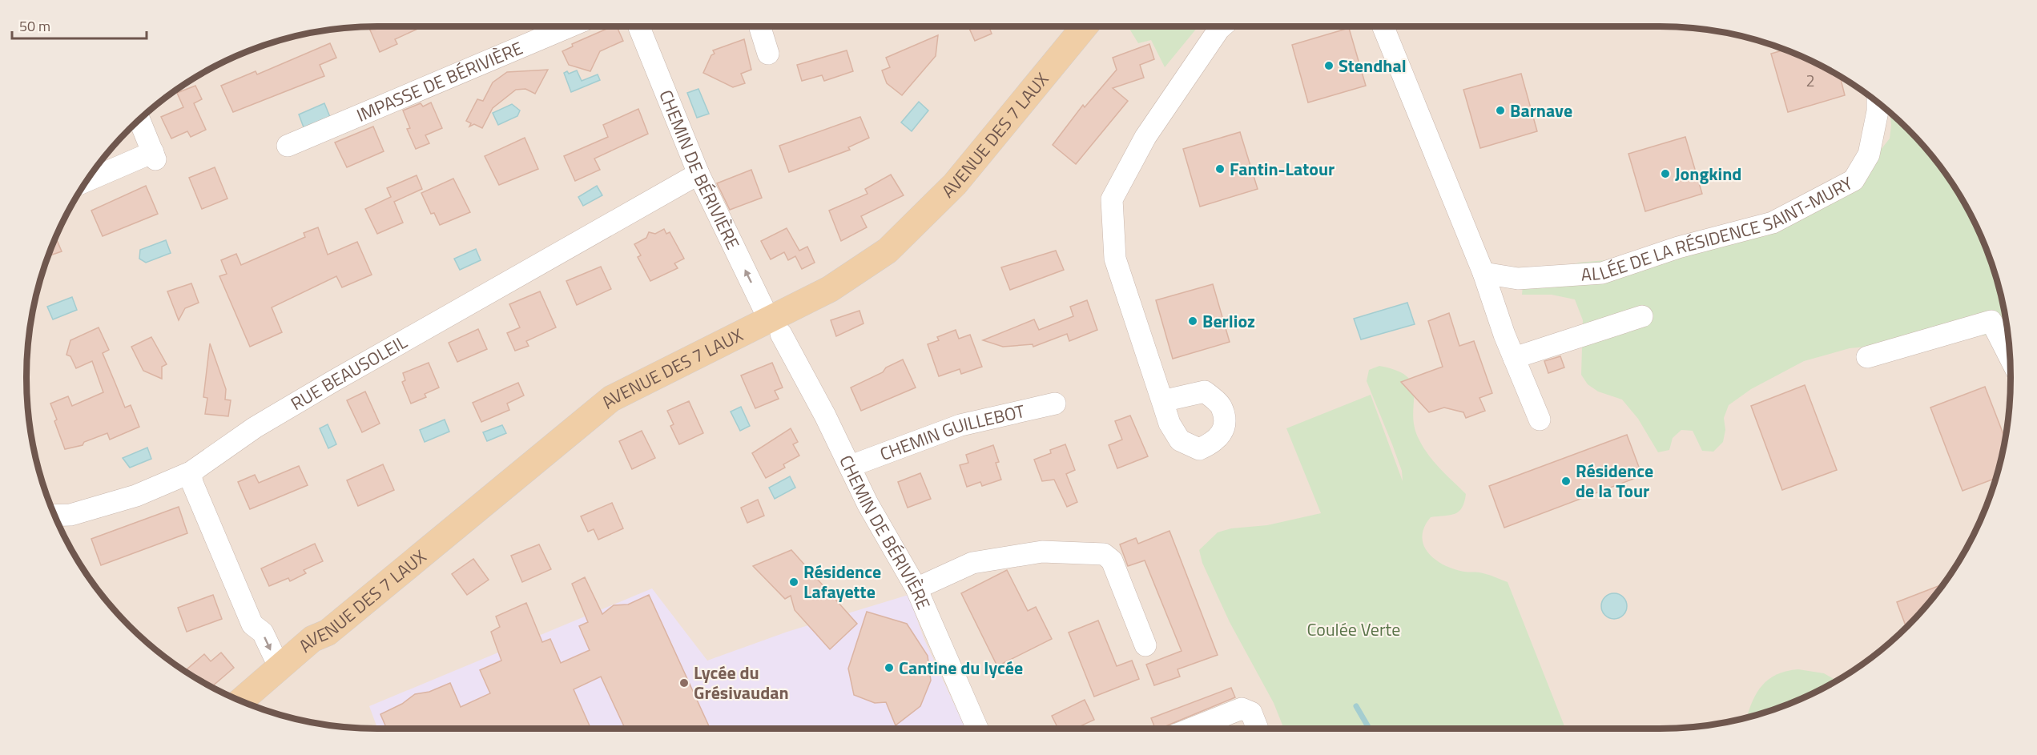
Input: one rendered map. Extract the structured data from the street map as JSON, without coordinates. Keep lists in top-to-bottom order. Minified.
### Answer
{"streets":{"main road":["AVENUE DES 7 LAUX"],"street":["IMPASSE DE BÉRIVIÈRE","CHEMIN DE BÉRIVIÈRE","ALLÉE DE LA RÉSIDENCE SAINT-MURY","RUE BEAUSOLEIL","CHEMIN GUILLEBOT"]},"crossings":[["AVENUE DES 7 LAUX","CHEMIN DE BÉRIVIÈRE"],["CHEMIN DE BÉRIVIÈRE","RUE BEAUSOLEIL"],["CHEMIN DE BÉRIVIÈRE","CHEMIN GUILLEBOT"]],"parks":["Coulée Verte"],"places":["Stendhal","Barnave","Fantin-Latour","Jongkind","Berlioz","Résidence de la Tour","Résidence Lafayette","Cantine du lycée","Lycée du Grésivaudan"],"house_numbers":["2"],"scale_bar":"50 m"}
